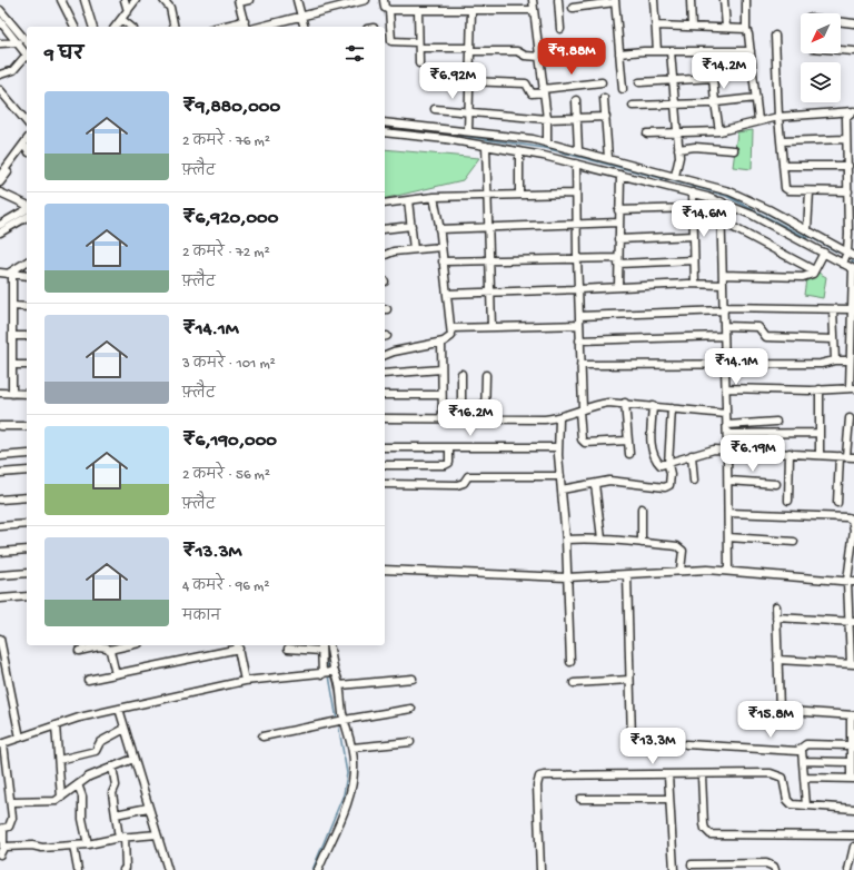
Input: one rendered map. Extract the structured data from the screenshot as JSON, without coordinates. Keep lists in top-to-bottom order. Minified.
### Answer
{"north":"bottom left","page":{"heading":"9 घर","price":["₹9.88M","₹14.2M","₹6.92M","₹14.6M","₹14.1M","₹16.2M","₹6.19M","₹15.8M","₹13.3M"],"list":[{"name":"₹9,880,000","note":"2 कमरे · 76 m² · फ़्लैट"},{"name":"₹6,920,000","note":"2 कमरे · 72 m² · फ़्लैट"},{"name":"₹14.1M","note":"3 कमरे · 101 m² · फ़्लैट"},{"name":"₹6,190,000","note":"2 कमरे · 56 m² · फ़्लैट"},{"name":"₹13.3M","note":"4 कमरे · 96 m² · मकान"}]}}
